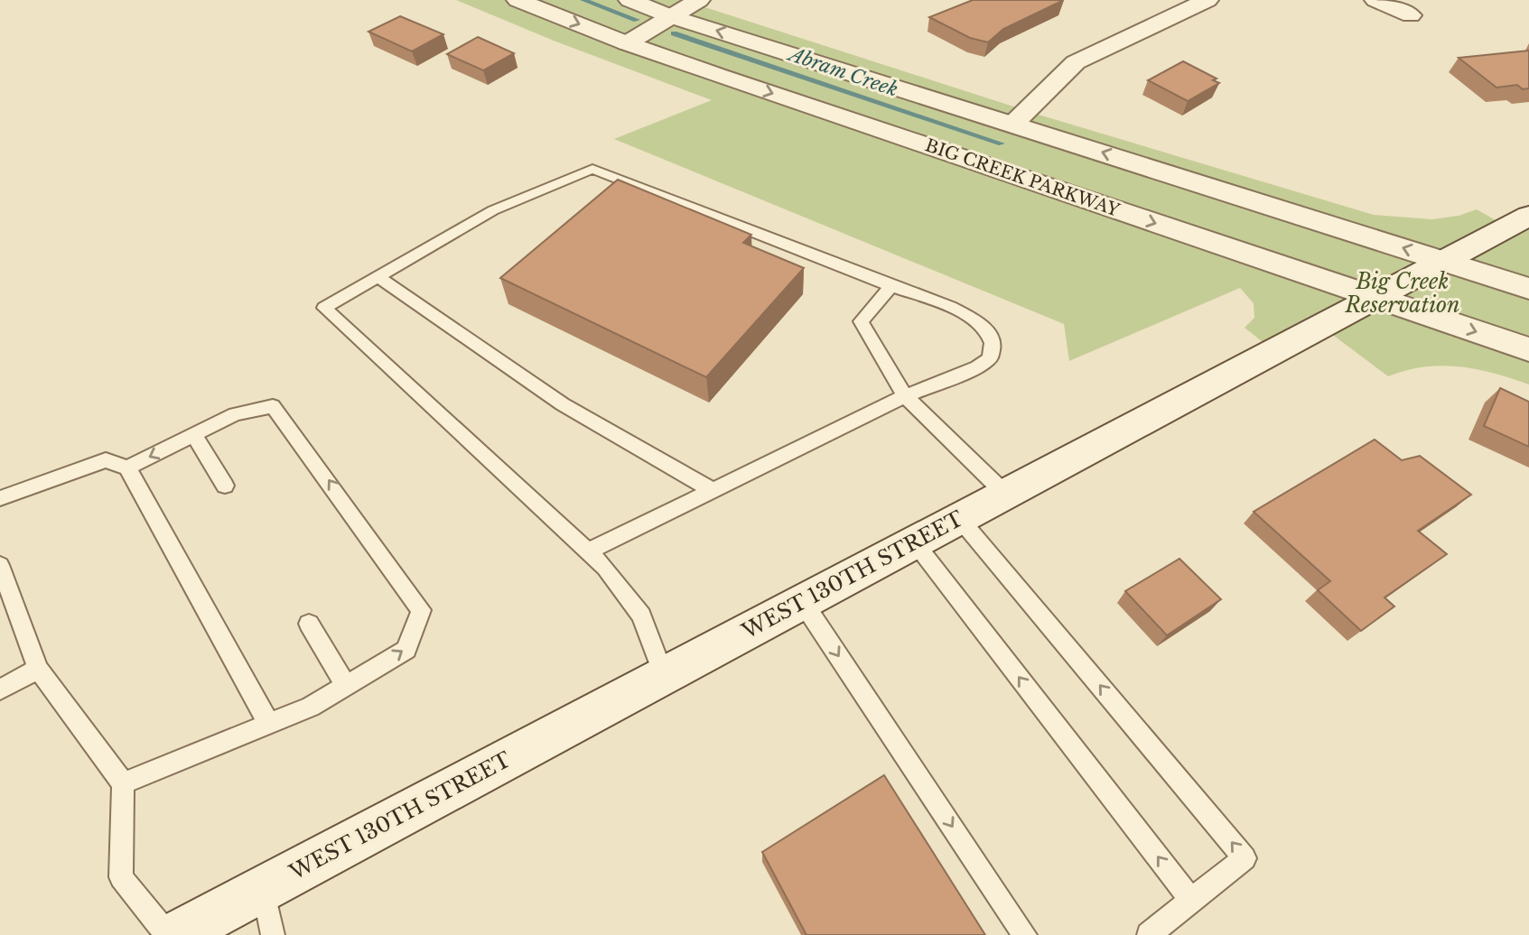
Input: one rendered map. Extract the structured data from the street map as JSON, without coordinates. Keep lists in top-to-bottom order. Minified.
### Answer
{"streets":{"street":["BIG CREEK PARKWAY","WEST 130TH STREET"]},"crossings":[["BIG CREEK PARKWAY","WEST 130TH STREET"]],"water":["Abram Creek"],"parks":["Big Creek Reservation"]}
